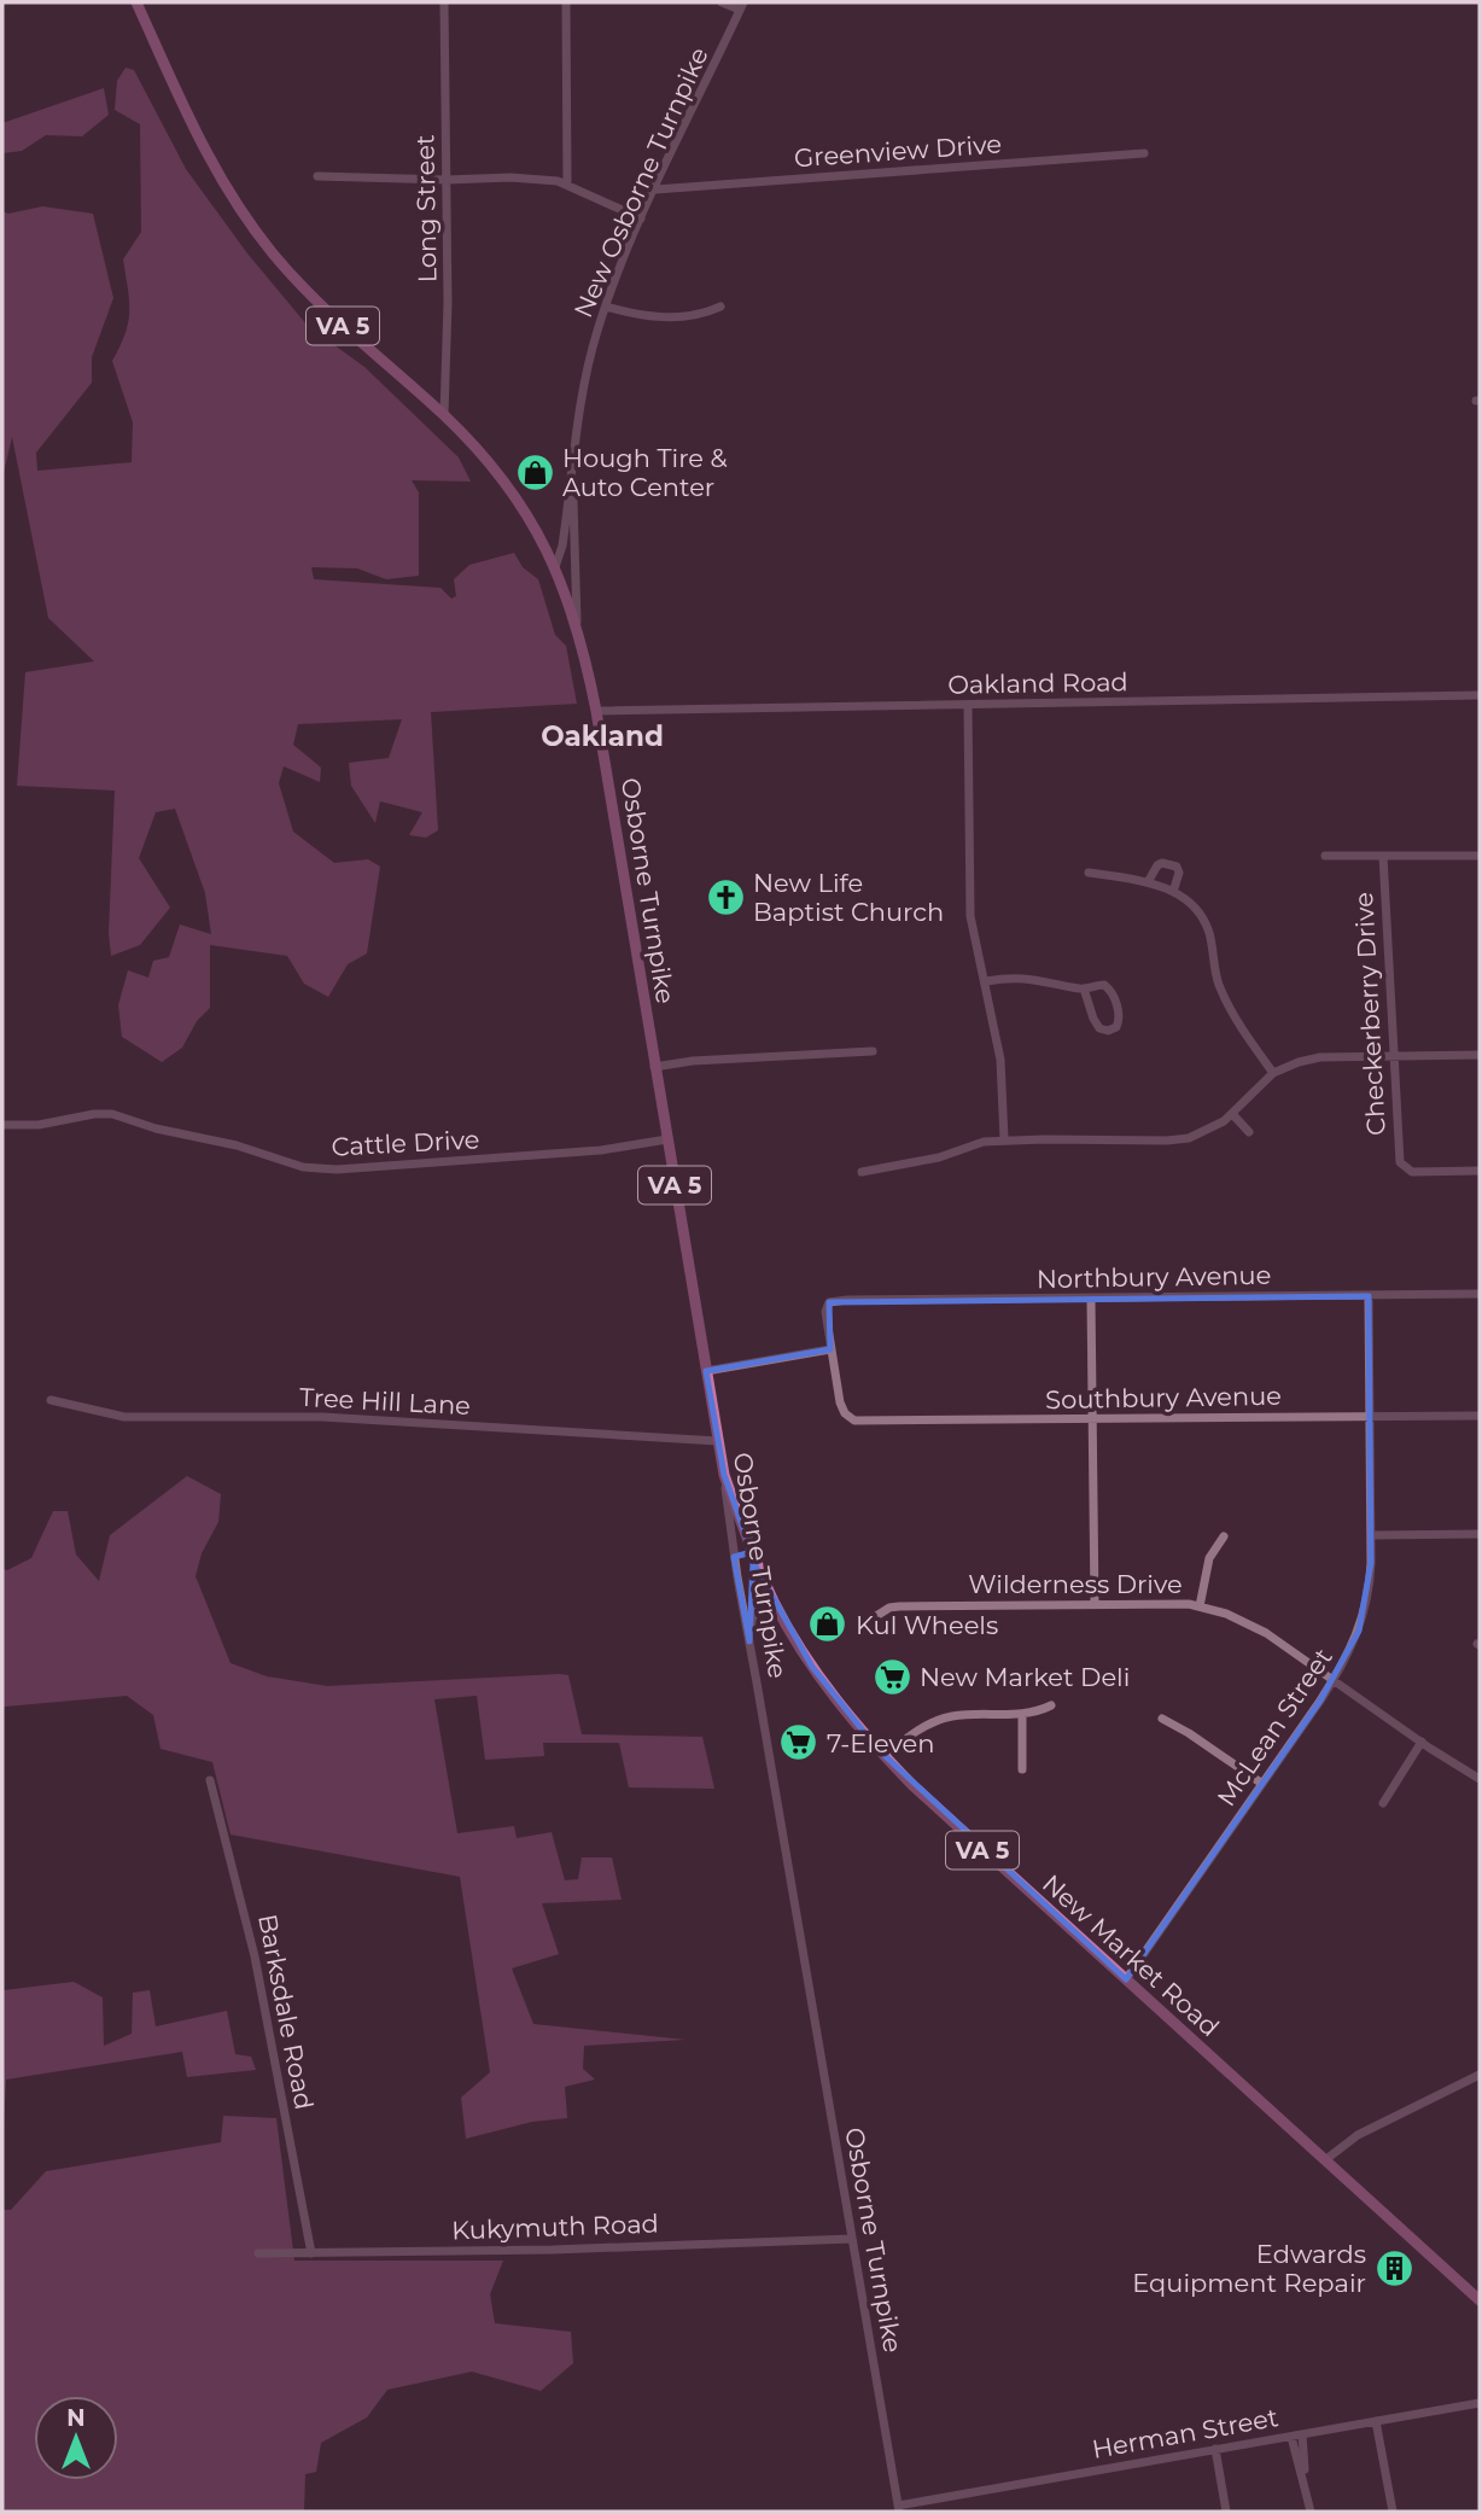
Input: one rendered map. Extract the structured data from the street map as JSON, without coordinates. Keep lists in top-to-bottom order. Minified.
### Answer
{"streets":{"main road":["VA 5","Osborne Turnpike","New Market Road"],"street":["Greenview Drive","New Osborne Turnpike","Long Street","Oakland Road","Checkerberry Drive","Cattle Drive","Northbury Avenue","Southbury Avenue","Tree Hill Lane","Wilderness Drive","McLean Street","Barksdale Road","Kukymuth Road","Herman Street"]},"crossings":[["Greenview Drive","New Osborne Turnpike"],["New Osborne Turnpike","VA 5"],["New Osborne Turnpike","Osborne Turnpike"],["Long Street","VA 5"],["VA 5","Osborne Turnpike"],["Oakland Road","Osborne Turnpike"],["Osborne Turnpike","Cattle Drive"],["Osborne Turnpike","Tree Hill Lane"],["Osborne Turnpike","New Market Road"],["Osborne Turnpike","Kukymuth Road"],["Osborne Turnpike","Herman Street"],["Northbury Avenue","Southbury Avenue"],["Northbury Avenue","McLean Street"],["Southbury Avenue","McLean Street"],["Wilderness Drive","McLean Street"],["McLean Street","New Market Road"],["Barksdale Road","Kukymuth Road"]],"districts":["Oakland"],"places":{"shop":["Hough Tire & Auto Center","Kul Wheels"],"church":["New Life Baptist Church"],"supermarket":["New Market Deli","7-Eleven"],"building":["Edwards Equipment Repair"]},"north":"top"}
